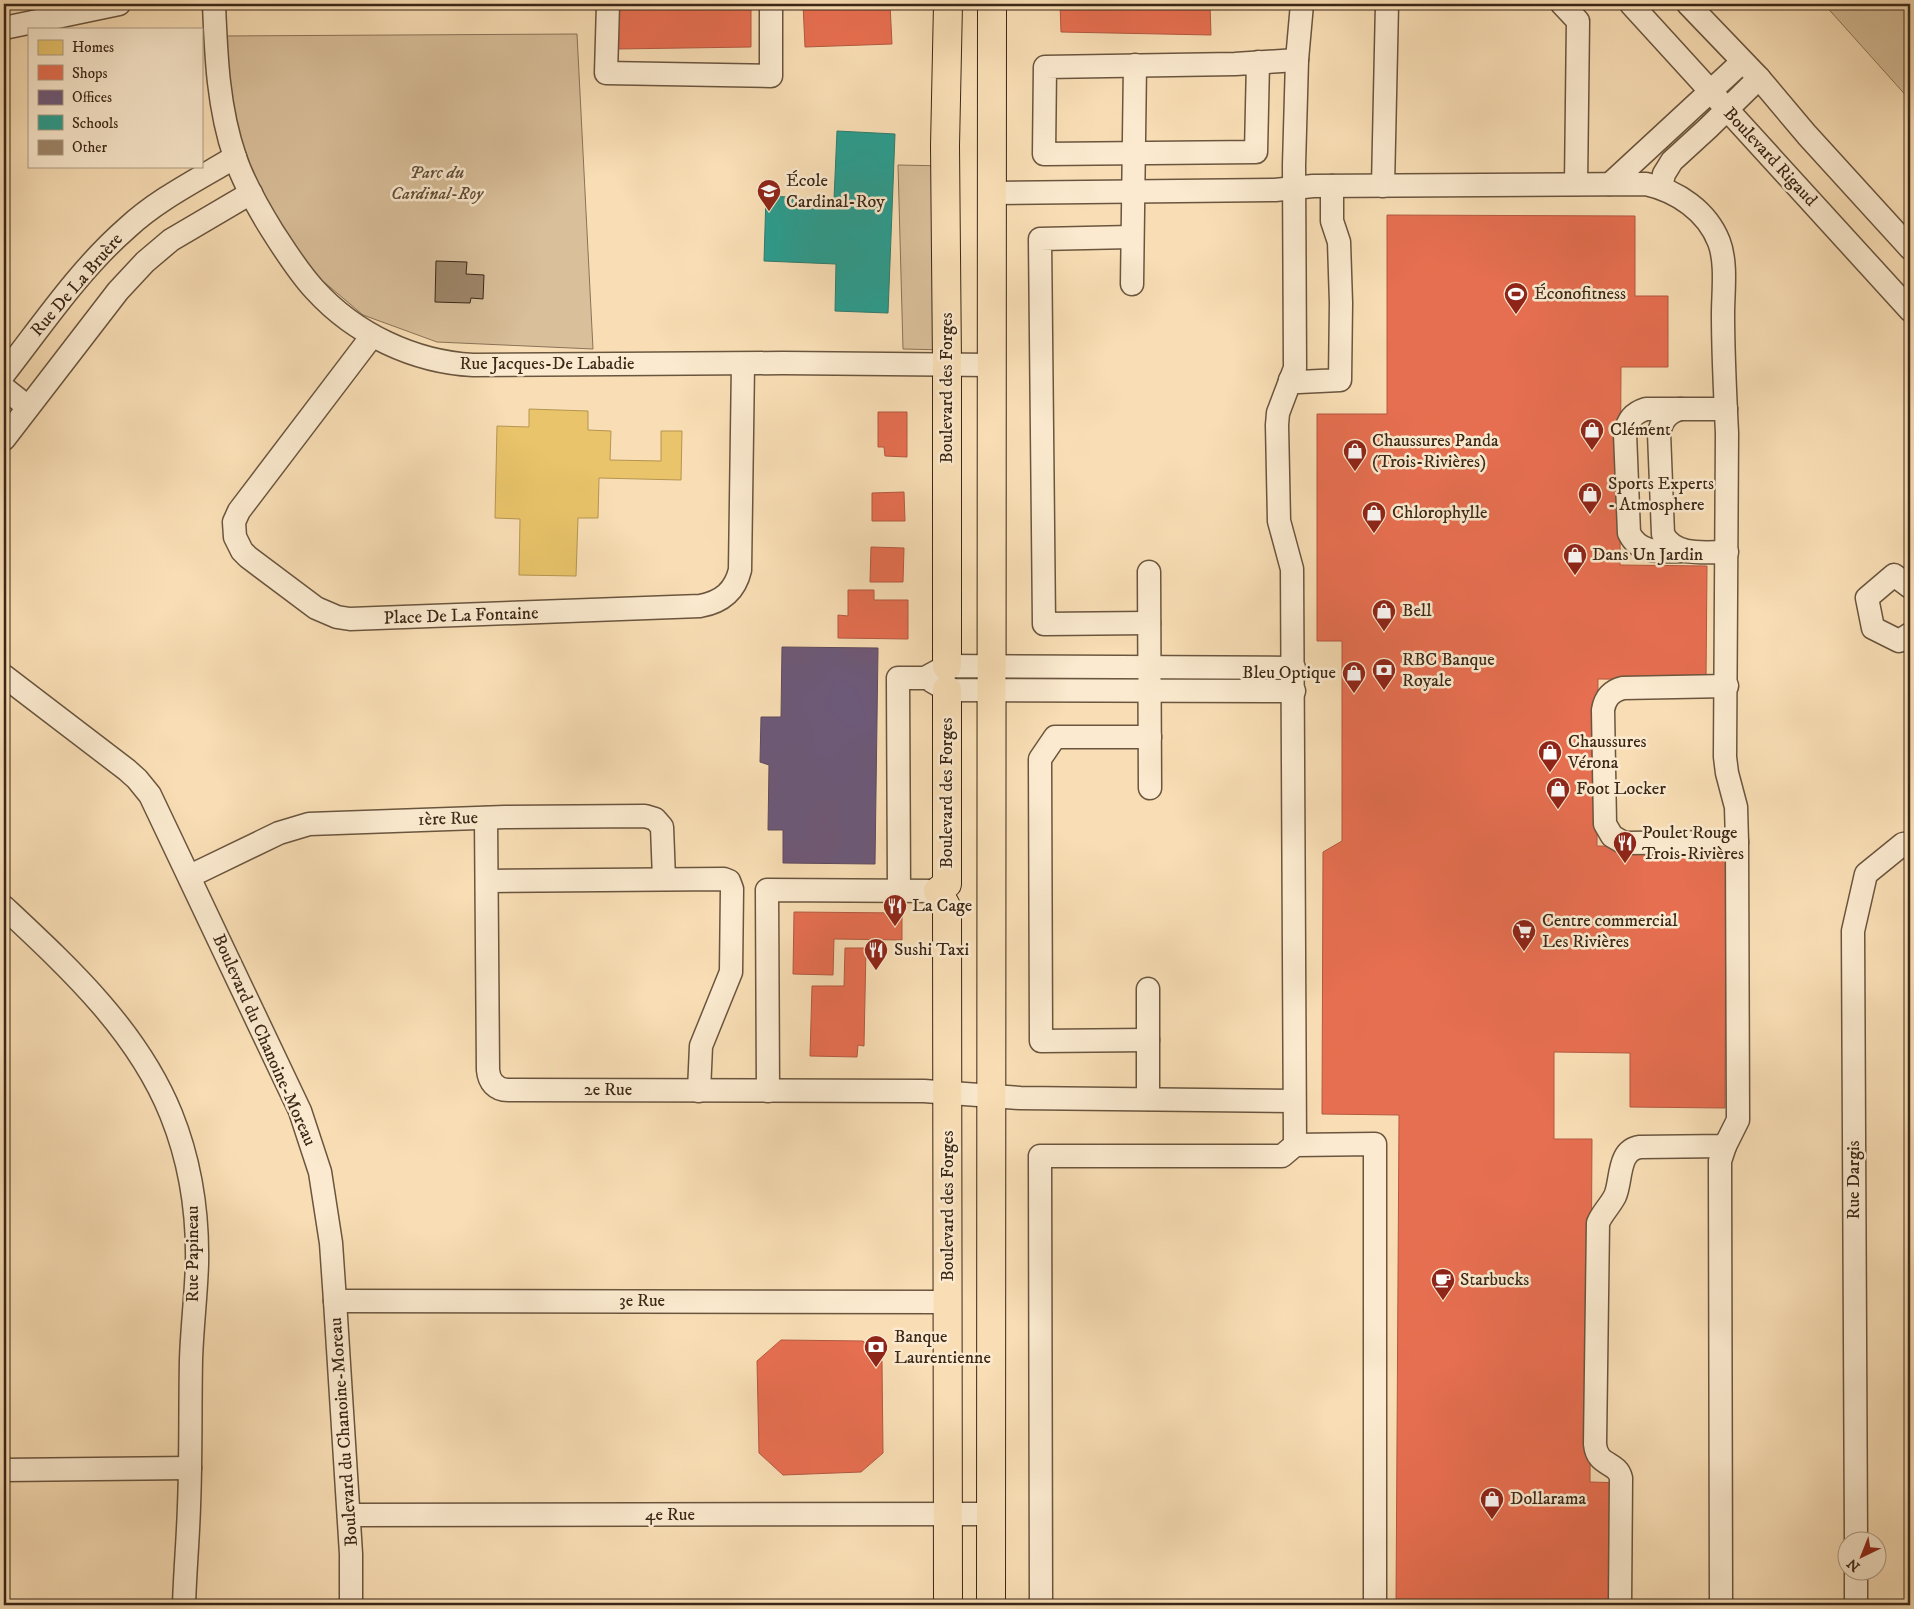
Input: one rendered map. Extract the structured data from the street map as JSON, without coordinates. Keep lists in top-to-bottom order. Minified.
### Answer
{"streets":{"main road":["Boulevard des Forges"],"street":["Boulevard Rigaud","Rue De La Bruère","Rue Jacques-De Labadie","Place De La Fontaine","1ère Rue","Boulevard du Chanoine-Moreau","2e Rue","Rue Dargis","Rue Papineau","3e Rue","4e Rue"]},"crossings":[["Rue De La Bruère","Rue Jacques-De Labadie"],["Rue Jacques-De Labadie","Boulevard des Forges"],["Rue Jacques-De Labadie","Place De La Fontaine"],["Boulevard des Forges","2e Rue"],["Boulevard des Forges","3e Rue"],["Boulevard des Forges","4e Rue"],["1ère Rue","Boulevard du Chanoine-Moreau"],["1ère Rue","2e Rue"],["Boulevard du Chanoine-Moreau","3e Rue"],["Boulevard du Chanoine-Moreau","4e Rue"]],"parks":["Parc du Cardinal-Roy"],"places":{"school or university":["École Cardinal-Roy"],"sports":["Éconofitness"],"shop":["Clément","Chaussures Panda (Trois-Rivières)","Sports Experts - Atmosphere","Chlorophylle","Dans Un Jardin","Bell","Bleu Optique","Chaussures Vérona","Foot Locker","Dollarama"],"bank":["RBC Banque Royale","Banque Laurentienne"],"restaurant":["Poulet Rouge Trois-Rivières","La Cage","Sushi Taxi"],"supermarket":["Centre commercial Les Rivières"],"cafe":["Starbucks"]},"legend":["Homes","Shops","Offices","Schools","Other"],"north":"bottom left"}
